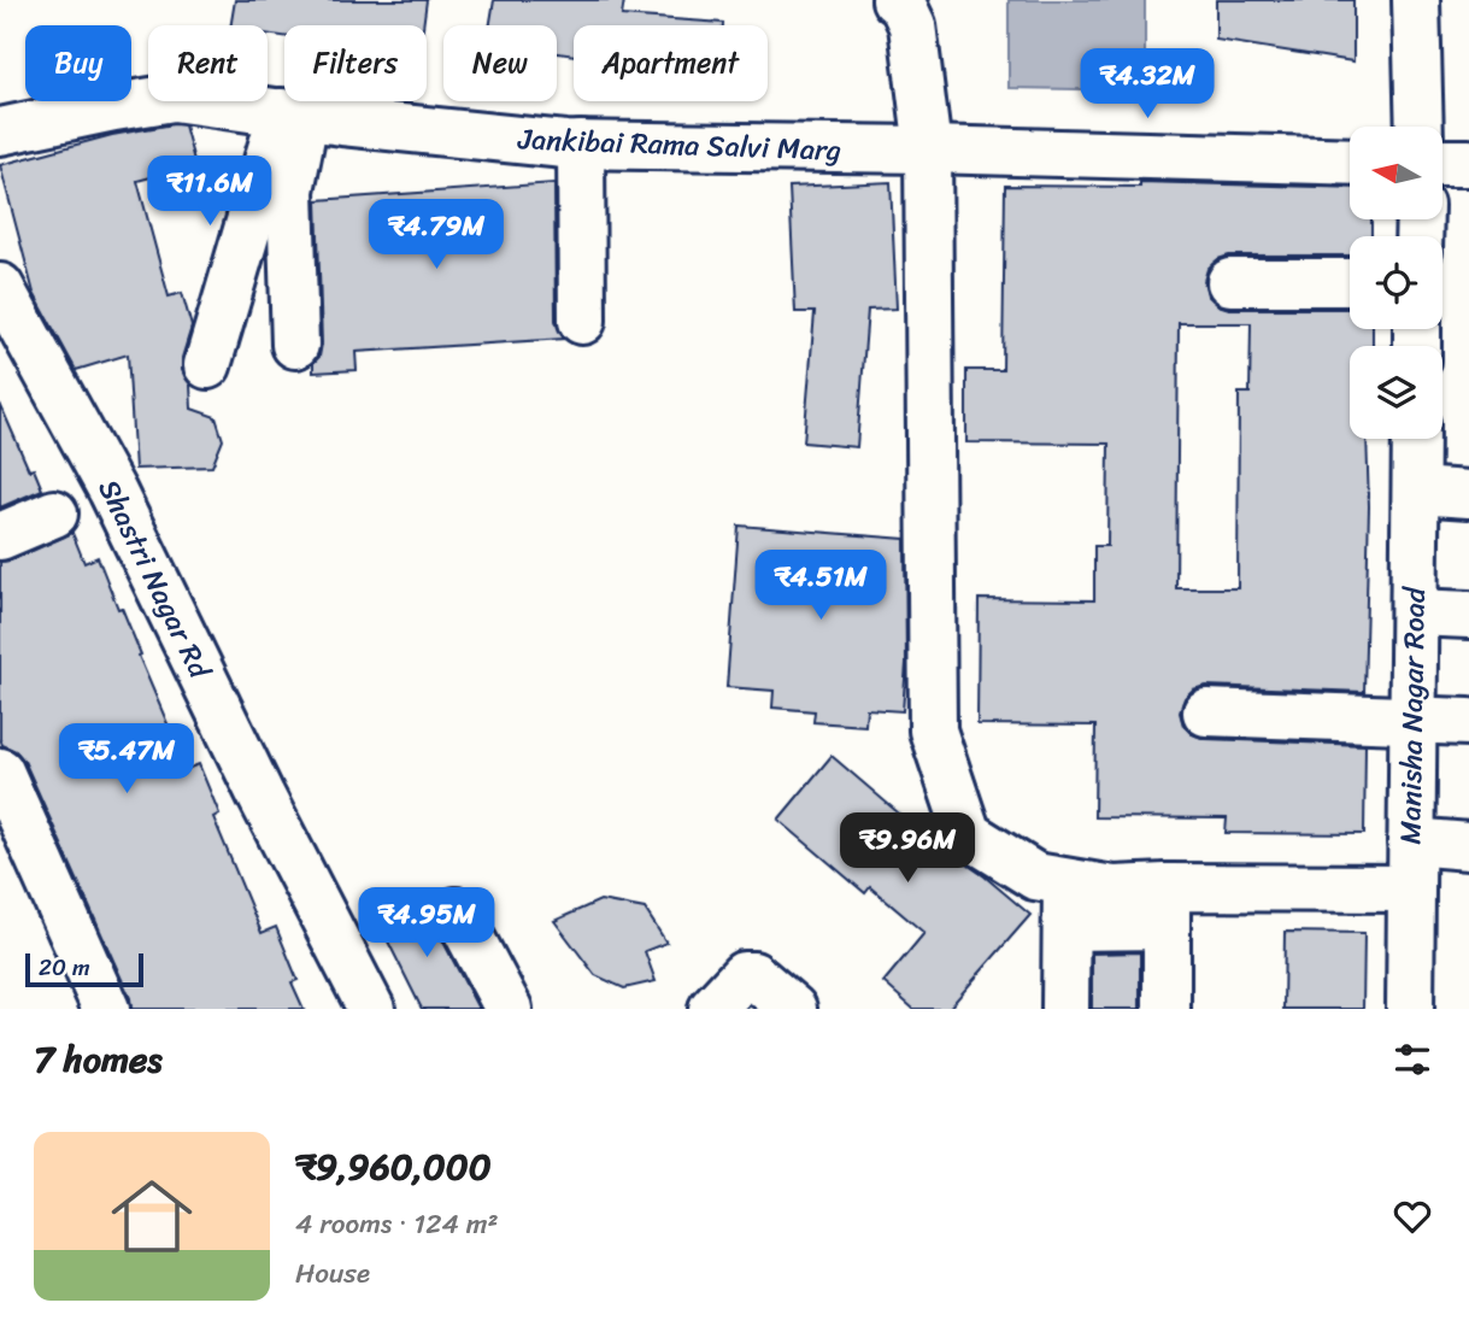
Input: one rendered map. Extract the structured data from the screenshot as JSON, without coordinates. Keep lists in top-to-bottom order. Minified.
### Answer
{"streets":{"street":["Jankibai Rama Salvi Marg","Shastri Nagar Rd","Manisha Nagar Road"]},"scale_bar":"20 m","north":"left","page":{"chip":["Buy","Rent","Filters","New","Apartment"],"price":["₹4.32M","₹11.6M","₹4.79M","₹4.51M","₹5.47M","₹9.96M","₹4.95M"],"scale":"20 m","heading":"7 homes","list":[{"name":"₹9,960,000","note":"4 rooms · 124 m² · House"}]}}
